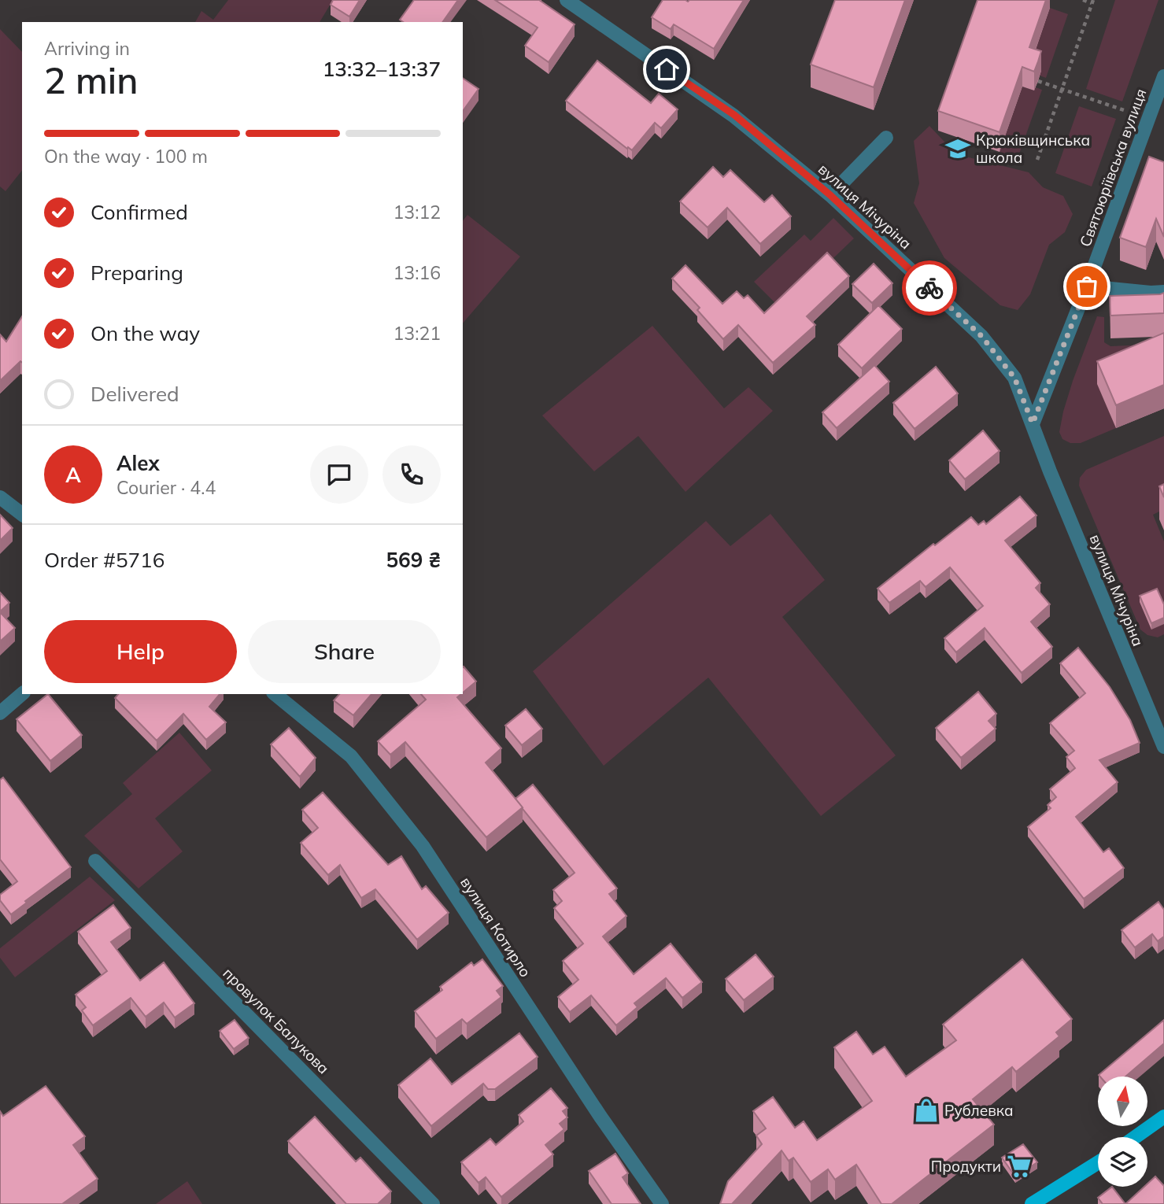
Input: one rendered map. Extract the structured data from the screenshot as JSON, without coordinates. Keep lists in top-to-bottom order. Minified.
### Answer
{"streets":{"street":["Святоюріївська вулиця","вулиця Мічуріна","вулиця Котирло","провулок Балукова"]},"crossings":[["Святоюріївська вулиця","вулиця Мічуріна"]],"places":{"school or university":["Крюківщинська школа"],"shop":["Рублевка"],"supermarket":["Продукти"]},"north":"top","page":{"heading":["2 min","Arriving in","13:32–13:37"],"panel":["Alex","Courier · 4.4","Order #5716","569 ₴"],"bar":"On the way · 100 m","list":[["Confirmed","13:12"],["Preparing","13:16"],["On the way","13:21"],"Delivered"],"round":"A","buttons":["Help","Share"]}}
